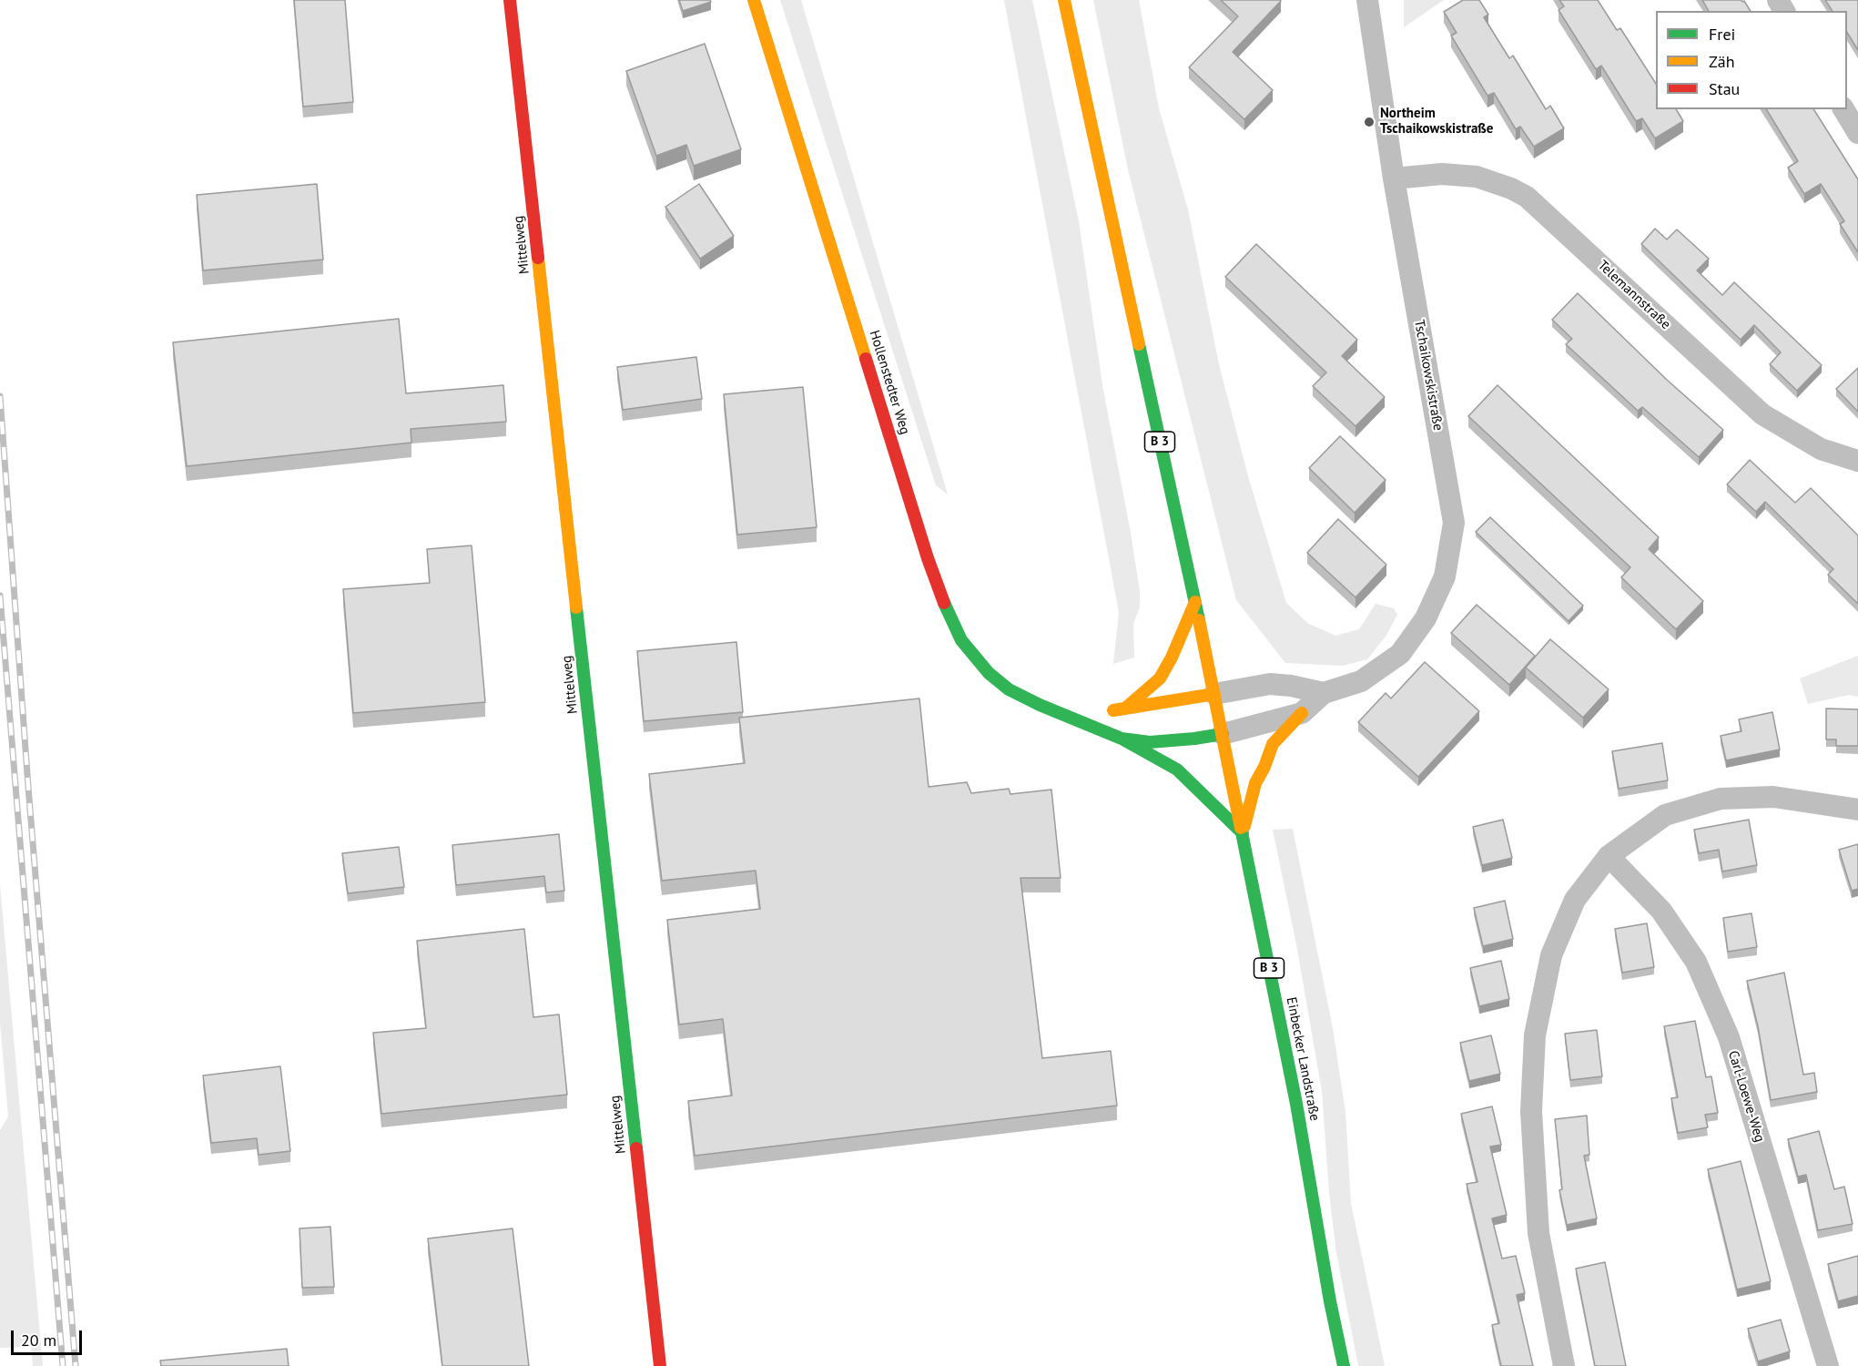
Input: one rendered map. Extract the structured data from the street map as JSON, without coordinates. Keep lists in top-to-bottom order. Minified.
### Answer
{"streets":{"main road":["Mittelweg","Hollenstedter Weg","B 3","Einbecker Landstraße"],"street":["Telemannstraße","Tschaikowskistraße","Carl-Loewe-Weg"]},"crossings":[["Telemannstraße","Tschaikowskistraße"],["Tschaikowskistraße","Einbecker Landstraße"],["B 3","Einbecker Landstraße"]],"places":["Northeim Tschaikowskistraße"],"legend":["Frei","Zäh","Stau"],"scale_bar":"20 m"}
